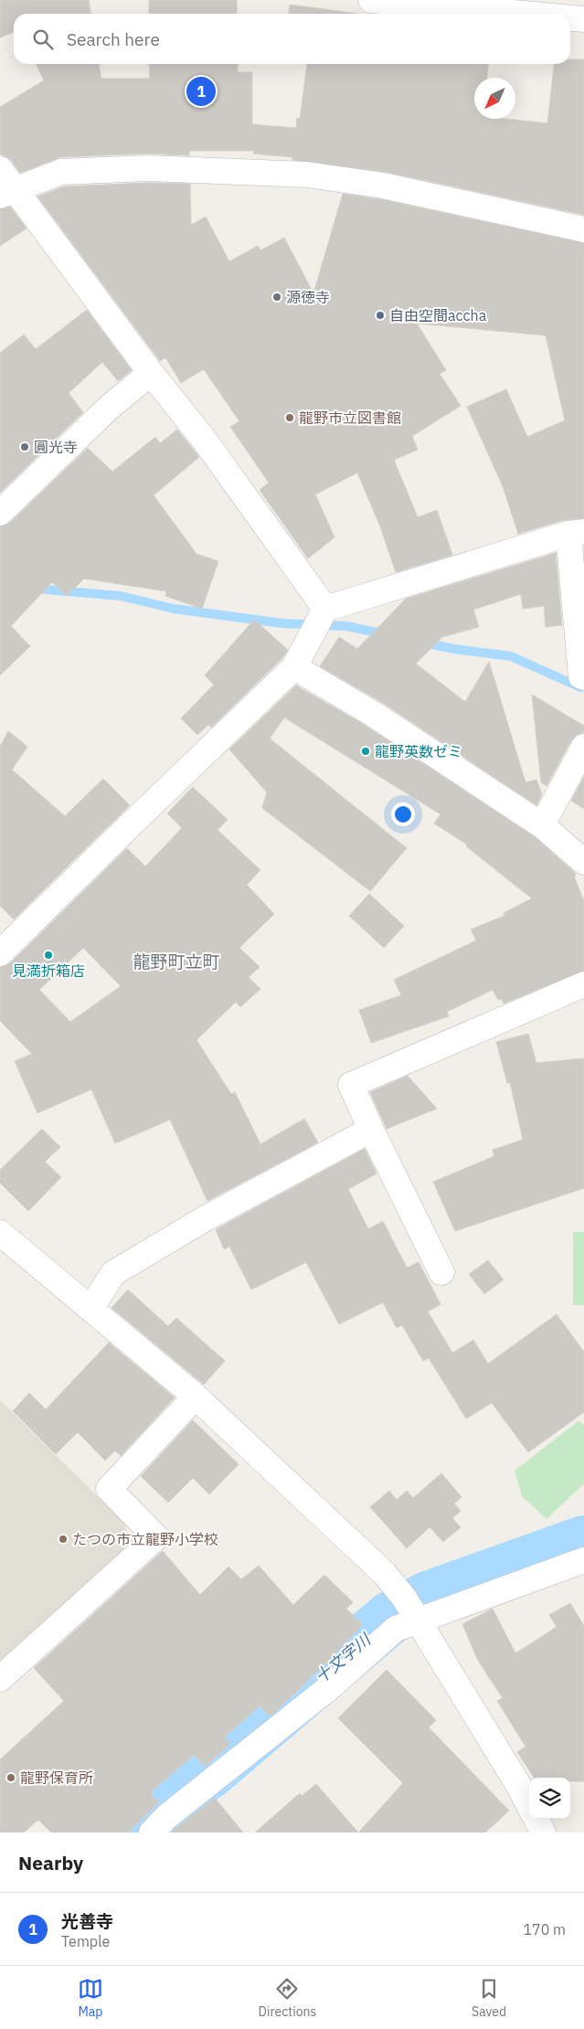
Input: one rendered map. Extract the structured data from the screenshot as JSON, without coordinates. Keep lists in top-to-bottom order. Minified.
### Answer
{"districts":["龍野町立町"],"water":["十文字川"],"places":["源徳寺","自由空間accha","龍野市立図書館","圓光寺","龍野英数ゼミ","見満折箱店","たつの市立龍野小学校","龍野保育所"],"north":"bottom left","page":{"search":"Search here","pins":"1","heading":"Nearby","list":[{"mark":"1","name":"光善寺","note":"Temple","value":"170 m"}],"nav":["Map","Directions","Saved"]}}
